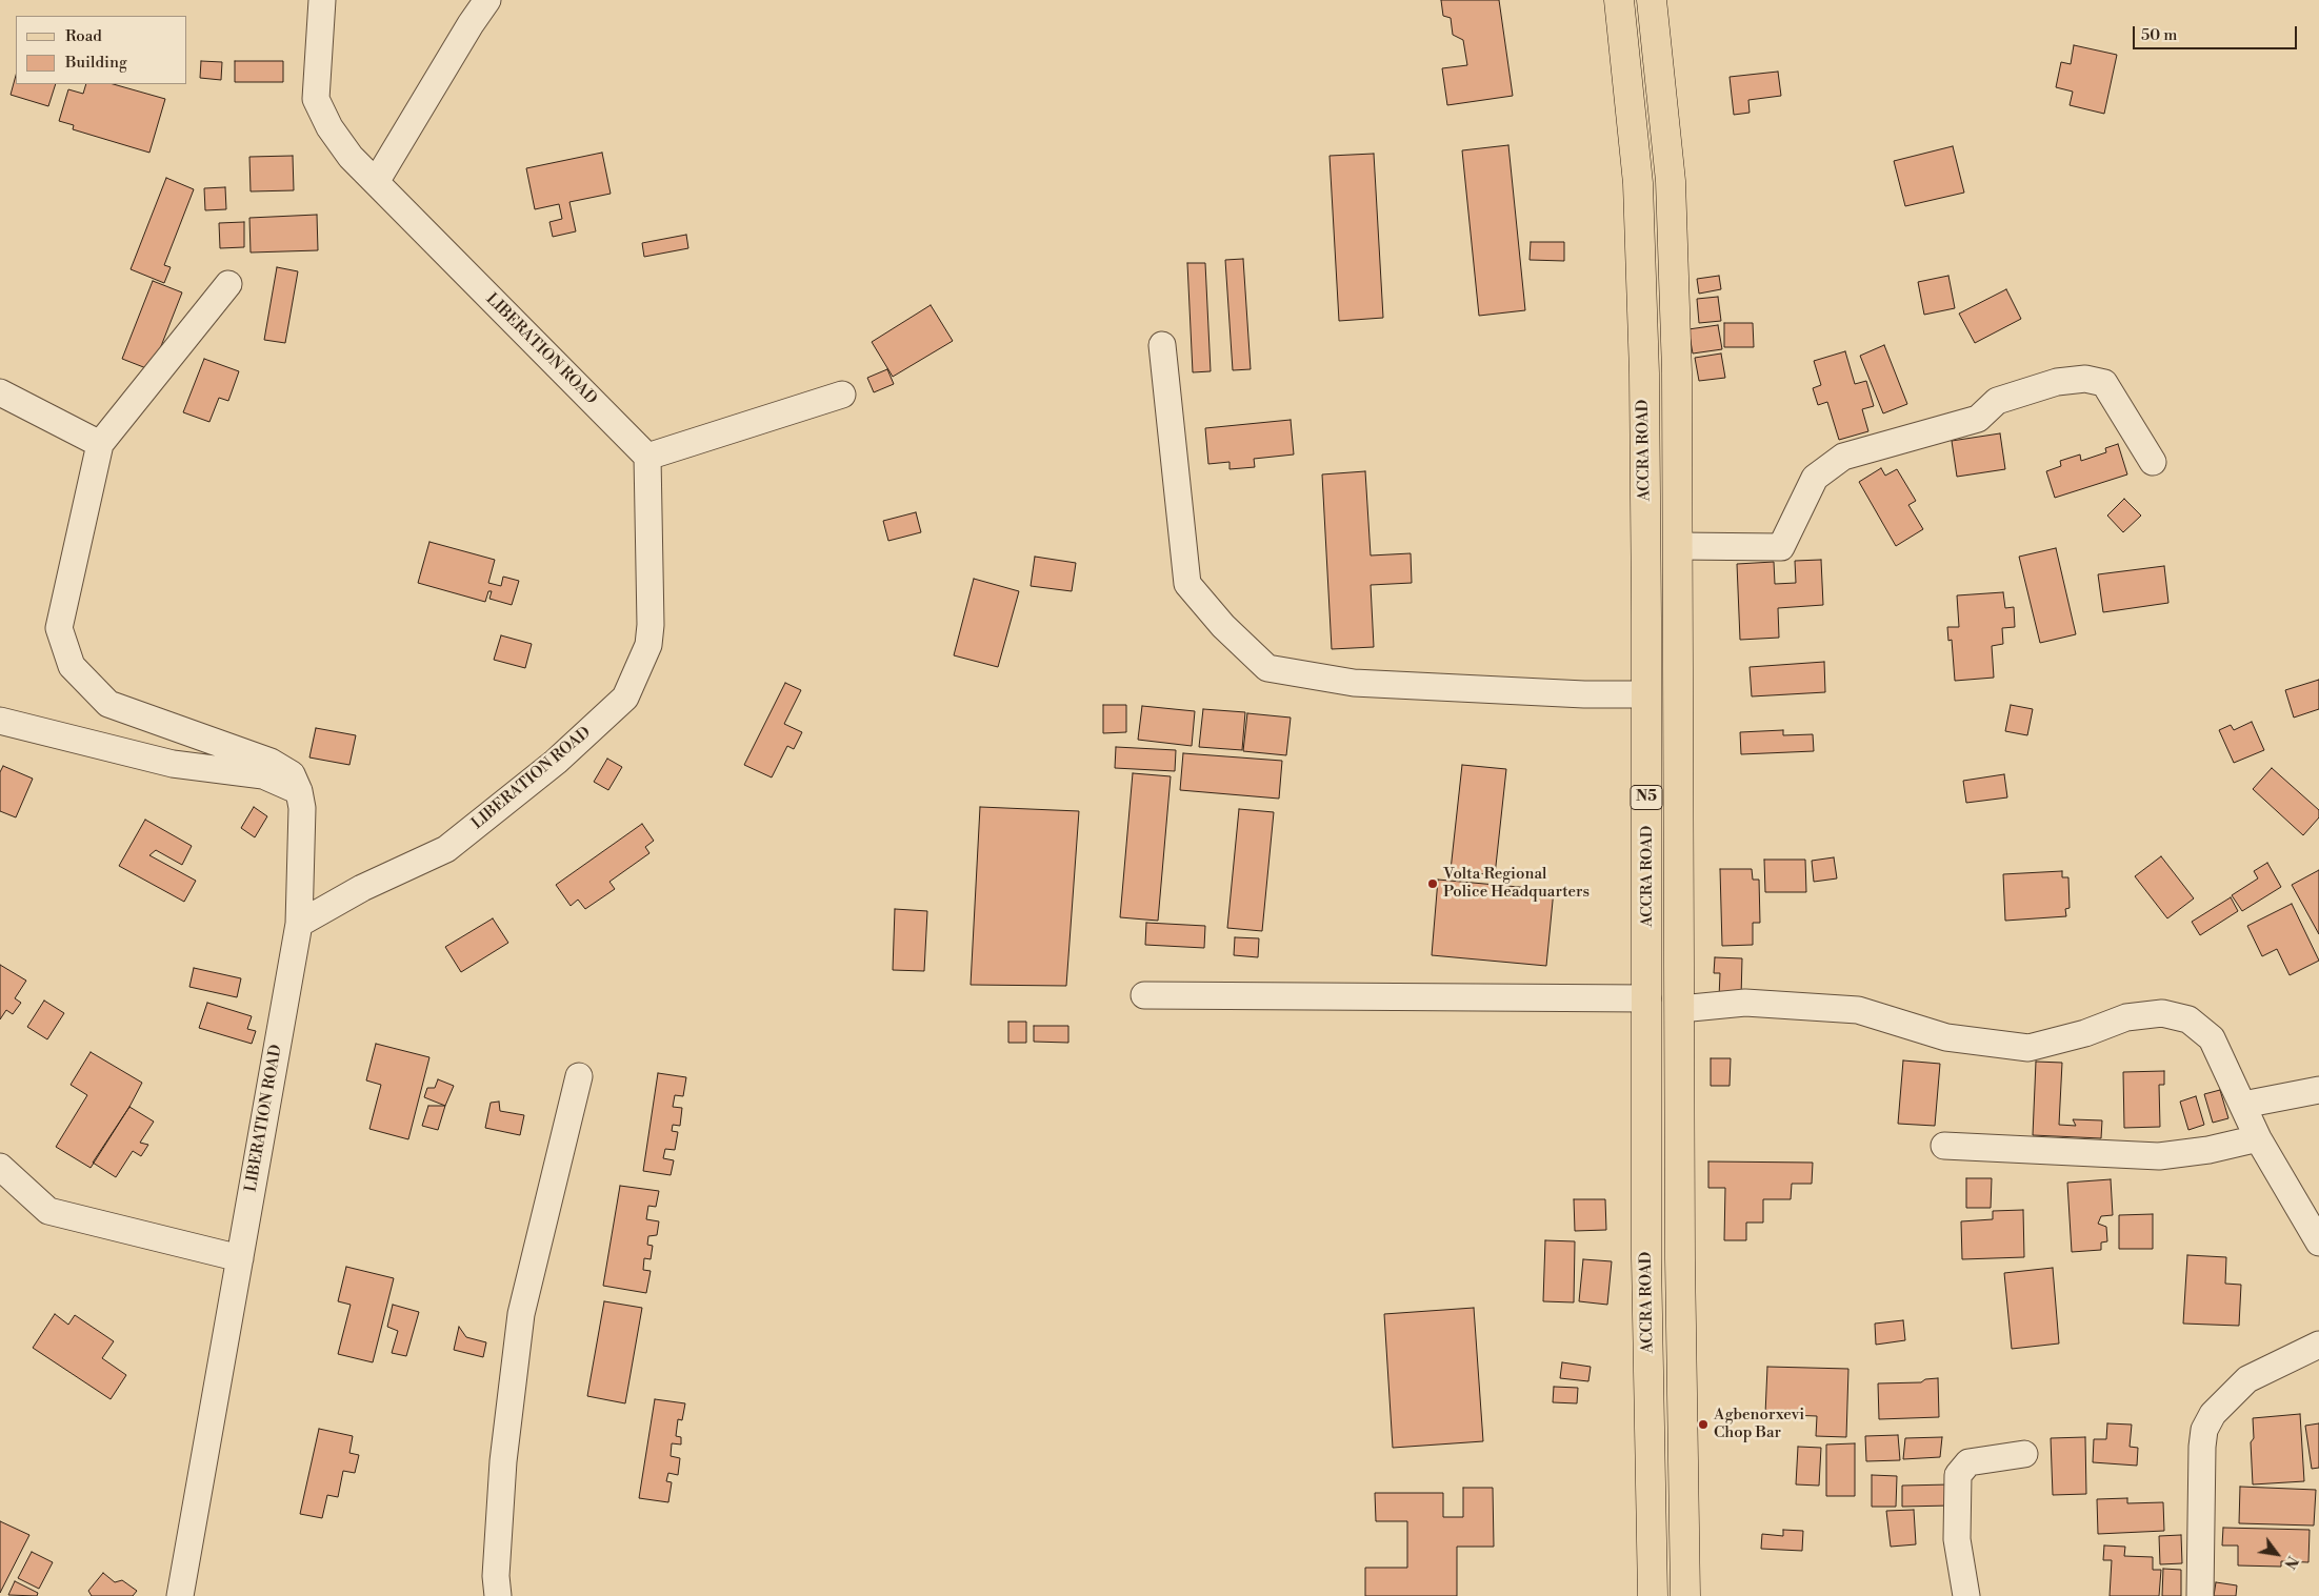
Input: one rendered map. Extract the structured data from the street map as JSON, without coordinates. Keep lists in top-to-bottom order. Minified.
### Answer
{"streets":{"main road":["ACCRA ROAD","N5"],"street":["LIBERATION ROAD"]},"places":["Volta Regional Police Headquarters","Agbenorxevi Chop Bar"],"legend":["Road","Building"],"scale_bar":"50 m","north":"bottom right"}
